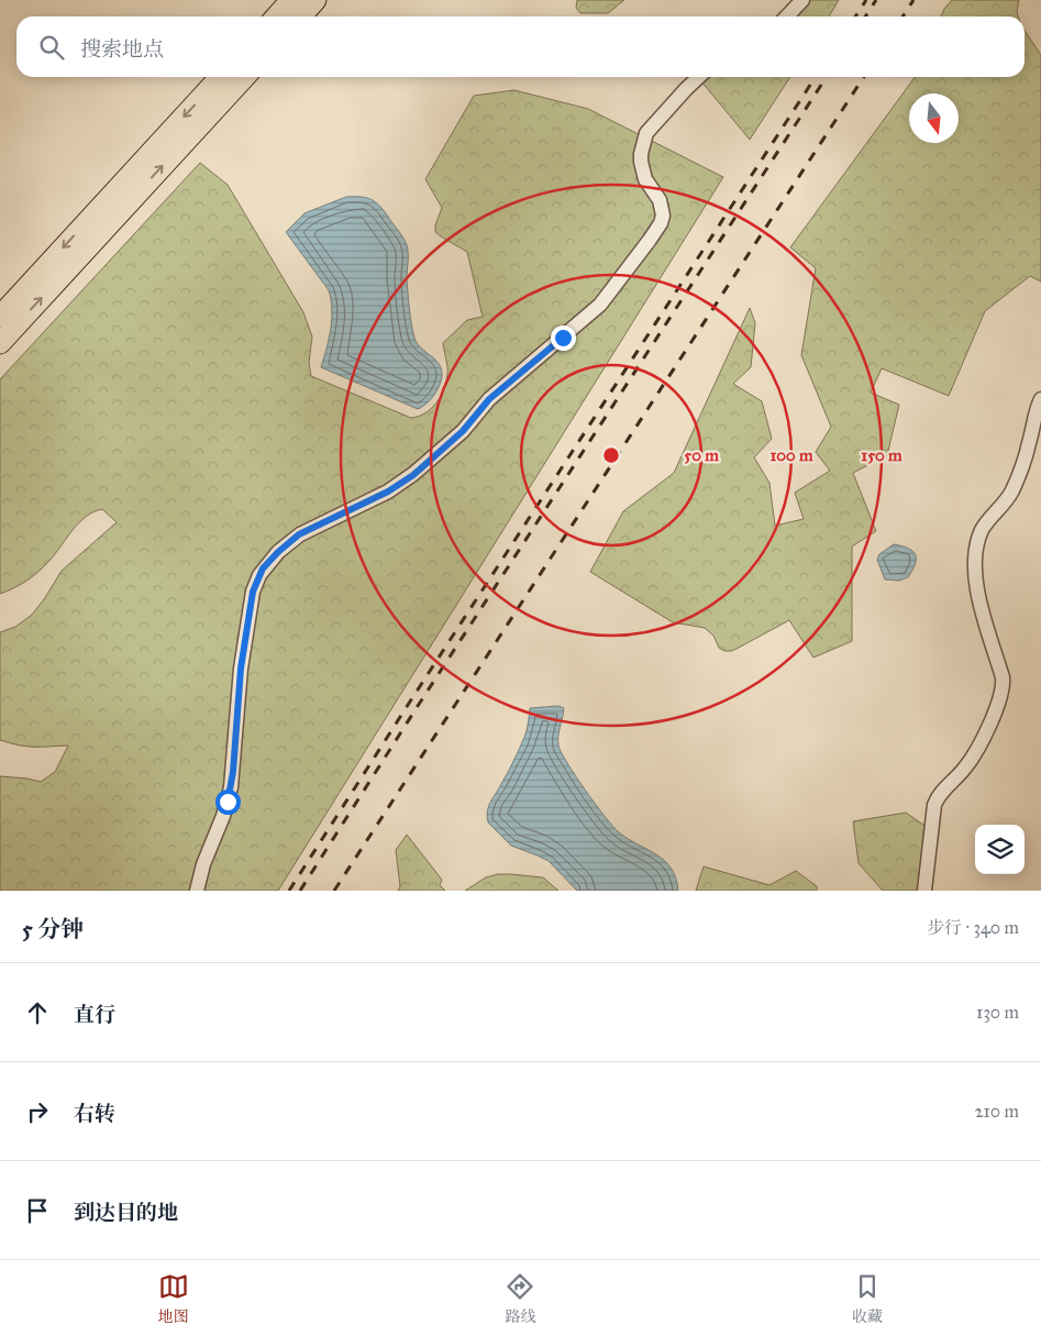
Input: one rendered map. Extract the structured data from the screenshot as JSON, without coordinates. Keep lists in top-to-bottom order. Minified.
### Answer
{"north":"bottom","page":{"search":"搜索地点","heading":["5 分钟","步行 · 340 m"],"list":[["直行","130 m"],["右转","210 m"],"到达目的地"],"nav":["地图","路线","收藏"]},"rings":["50 m","100 m","150 m"]}
